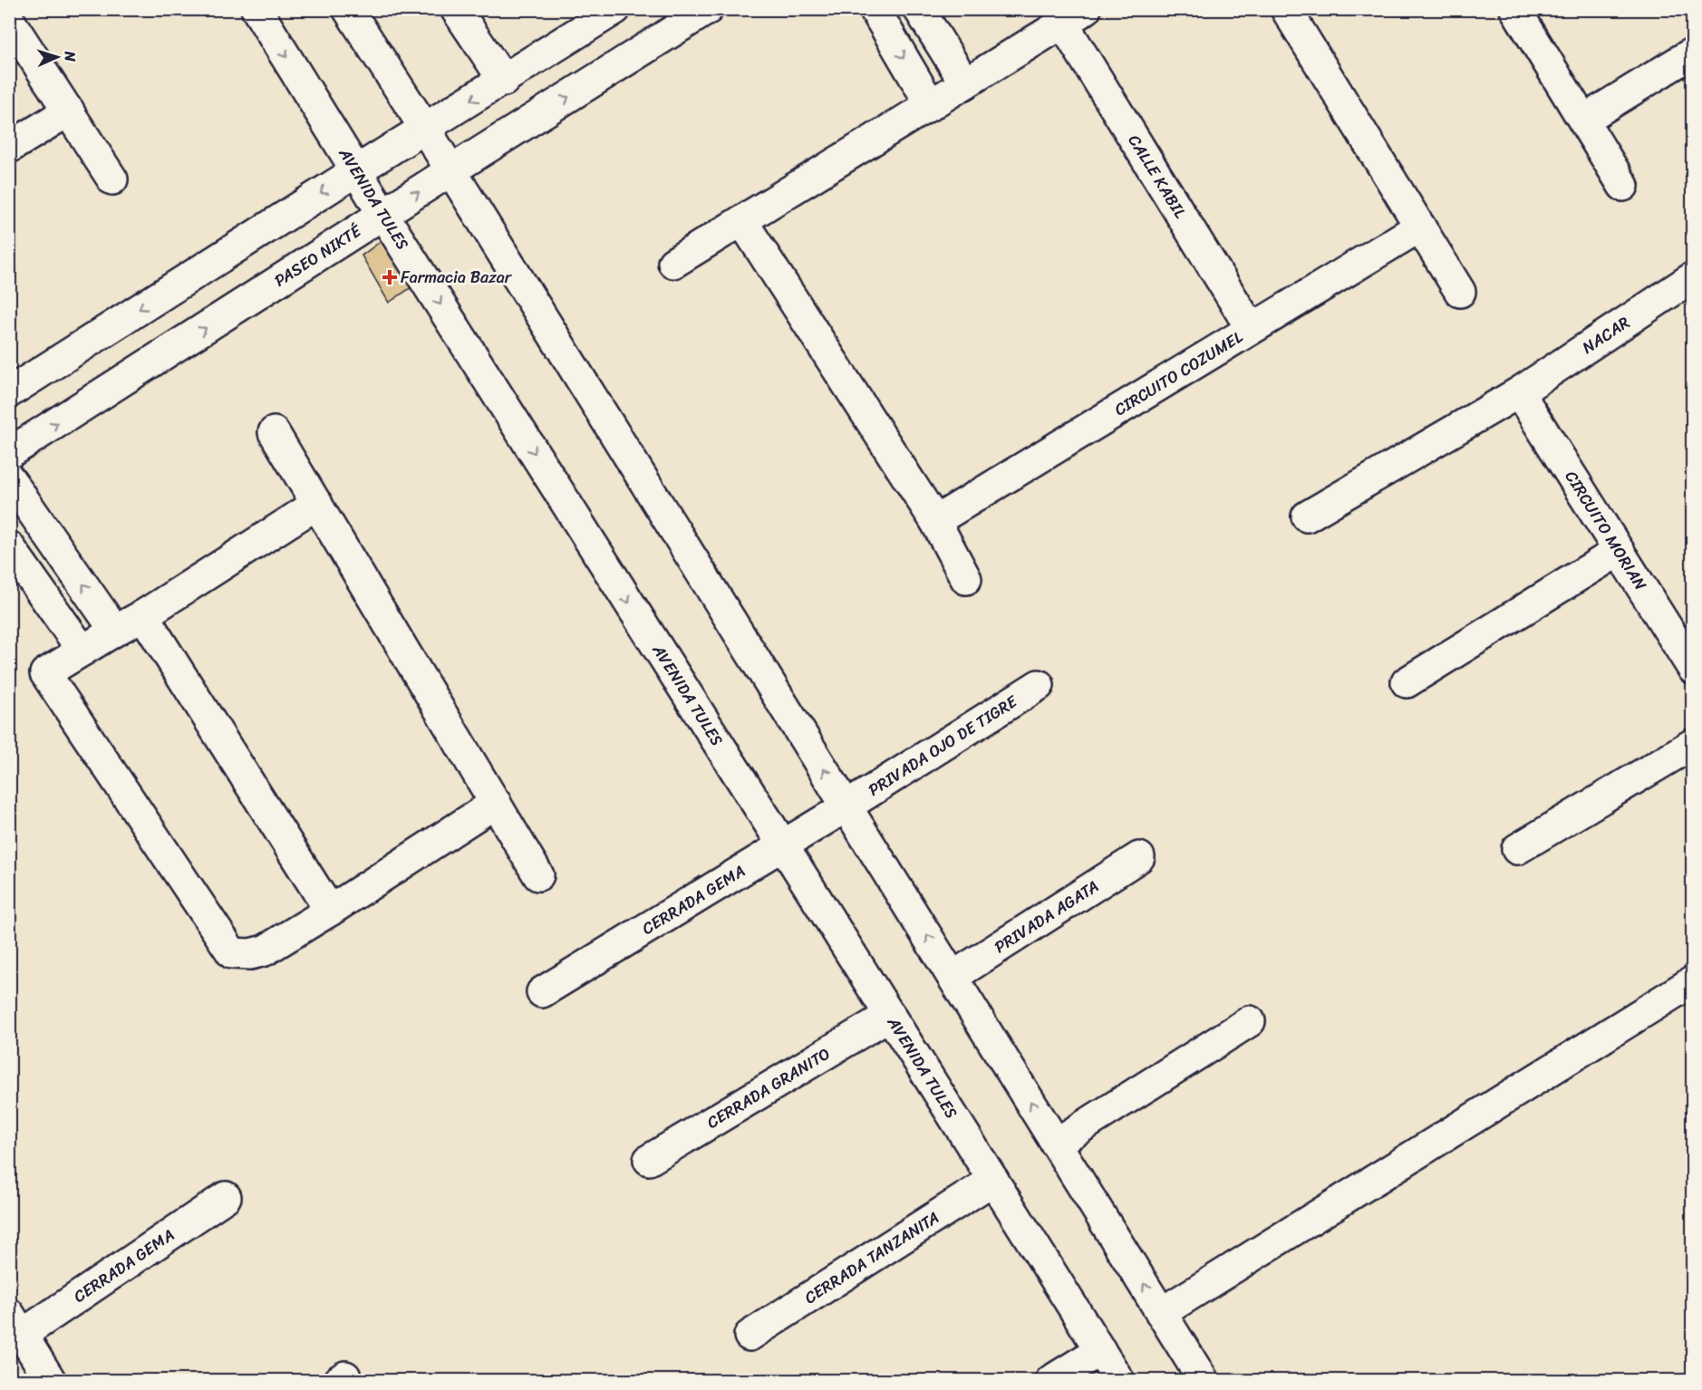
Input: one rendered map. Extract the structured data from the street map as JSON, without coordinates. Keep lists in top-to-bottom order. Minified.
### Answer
{"streets":{"street":["CALLE KABIL","AVENIDA TULES","PASEO NIKTÉ","NACAR","CIRCUITO COZUMEL","CIRCUITO MORIAN","PRIVADA OJO DE TIGRE","CERRADA GEMA","PRIVADA AGATA","CERRADA GRANITO","CERRADA TANZANITA"]},"crossings":[["CALLE KABIL","CIRCUITO COZUMEL"],["AVENIDA TULES","PASEO NIKTÉ"],["AVENIDA TULES","CERRADA GEMA"],["AVENIDA TULES","CERRADA GRANITO"],["AVENIDA TULES","CERRADA TANZANITA"],["NACAR","CIRCUITO MORIAN"],["PRIVADA OJO DE TIGRE","CERRADA GEMA"]],"places":{"health":["Farmacia Bazar"]},"north":"right"}
